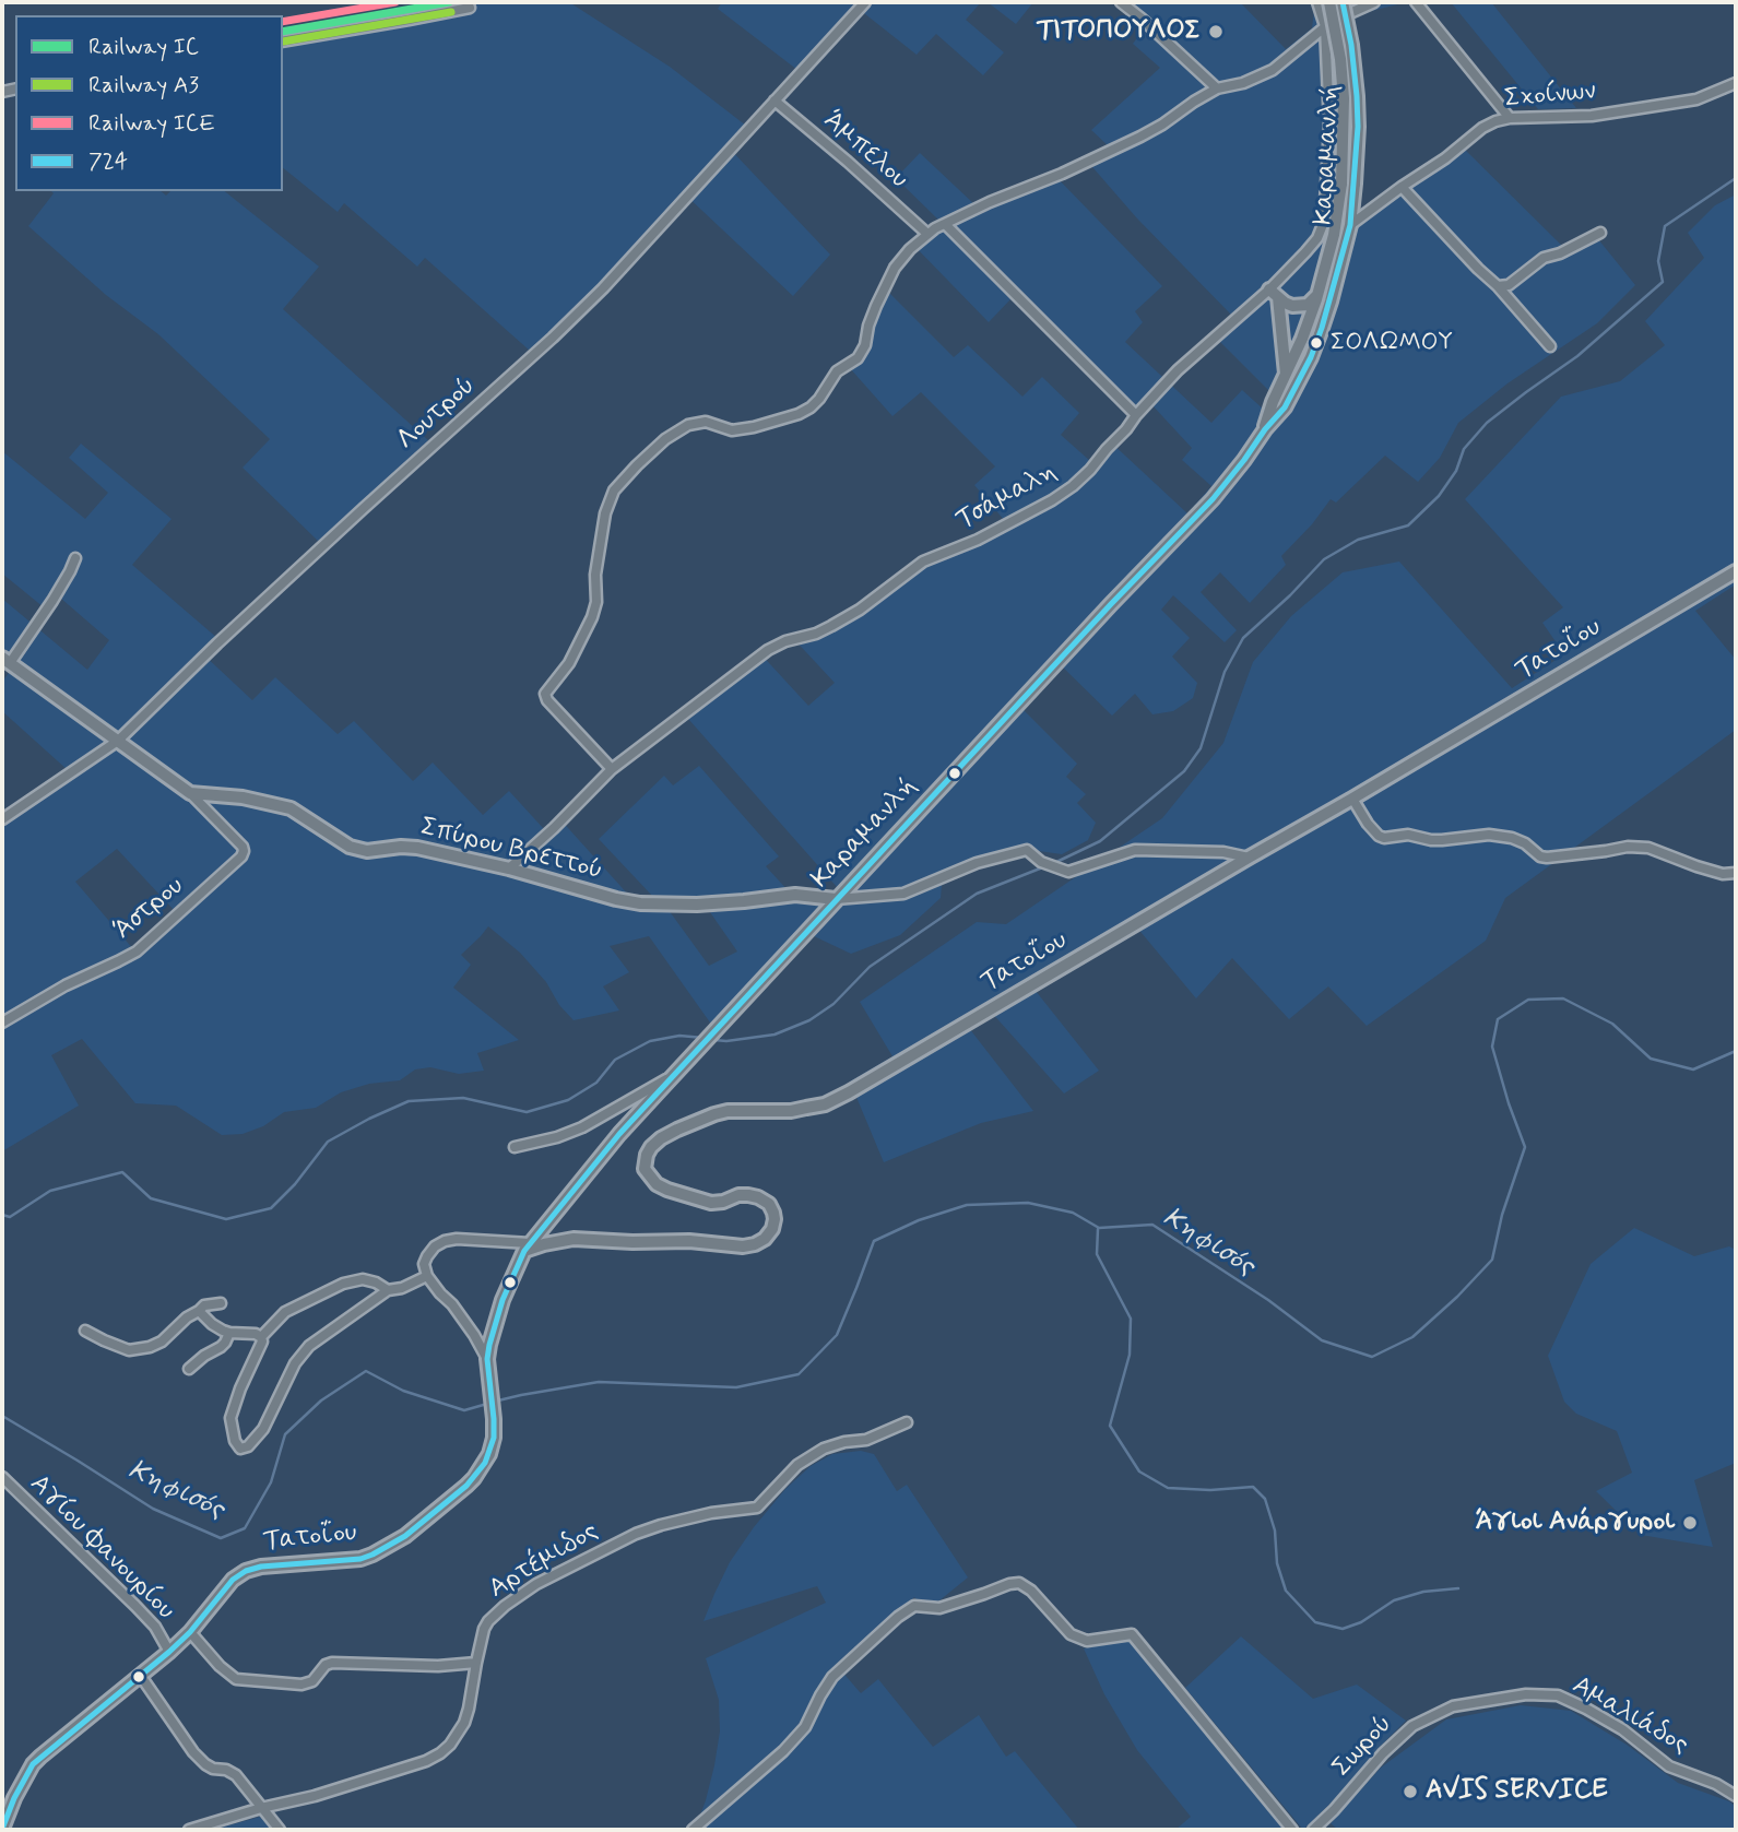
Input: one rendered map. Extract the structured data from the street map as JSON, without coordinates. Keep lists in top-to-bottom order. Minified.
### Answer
{"streets":{"main road":["Καραμανλή","Τατοΐου","Σπύρου Βρεττού"],"street":["Σχοίνων","Άμπελου","Λουτρού","Τσάμαλη","Άστρου","Αγίου Φανουρίου","Αρτέμιδος","Αμαλιάδος","Σωρού"]},"crossings":[["Σχοίνων","Καραμανλή"],["Άμπελου","Λουτρού"],["Καραμανλή","Τατοΐου"],["Καραμανλή","Σπύρου Βρεττού"],["Τσάμαλη","Σπύρου Βρεττού"],["Τατοΐου","Αγίου Φανουρίου"],["Σπύρου Βρεττού","Άστρου"],["Αμαλιάδος","Σωρού"]],"water":["Κηφισός"],"places":["ΤΙΤΟΠΟΥΛΟΣ","ΣΟΛΩΜΟΥ","Άγιοι Ανάργυροι","AVIS SERVICE"],"lines":["rail line IC","rail line ICE","transit line 724","rail line A3"],"legend":["Railway IC","Railway A3","Railway ICE","724"]}
